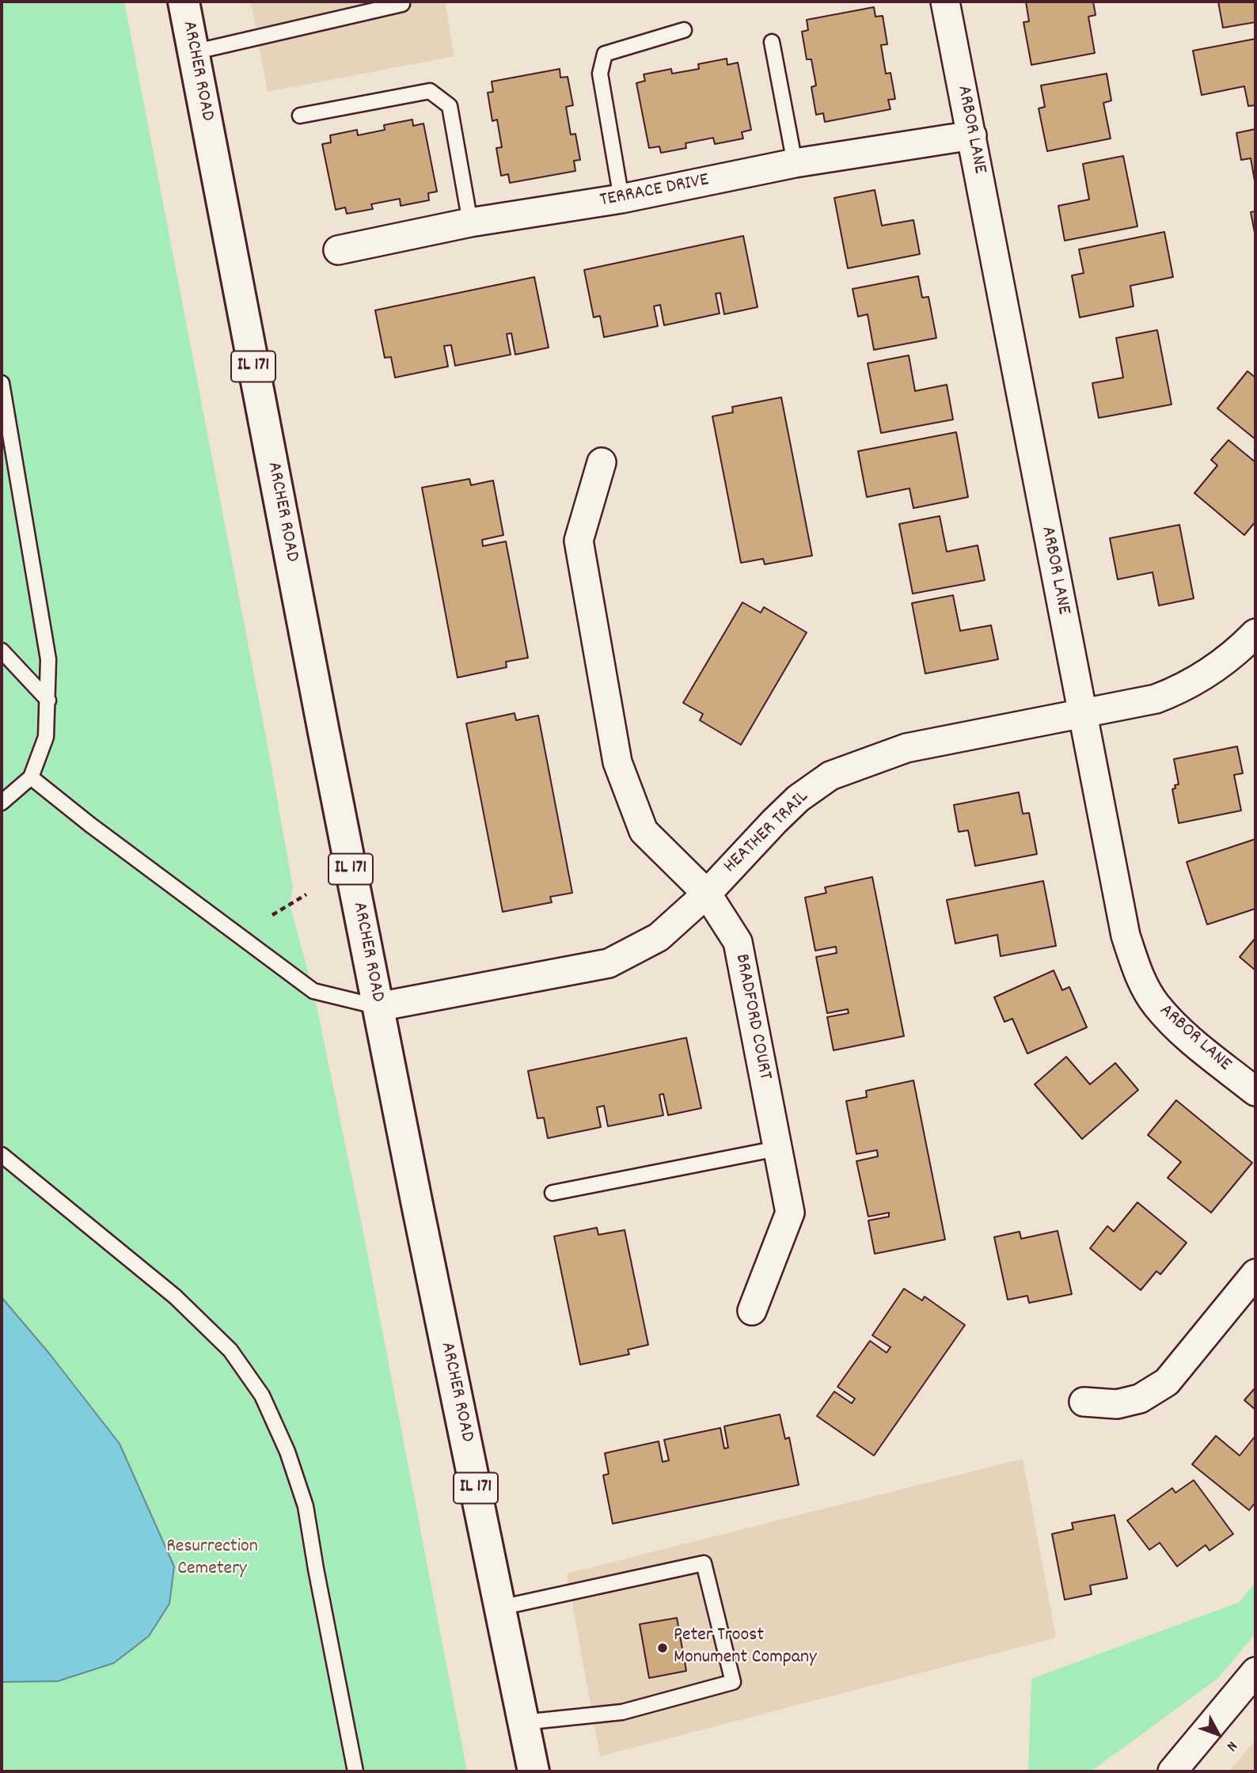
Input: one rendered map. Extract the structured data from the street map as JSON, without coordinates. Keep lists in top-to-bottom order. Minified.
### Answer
{"streets":{"main road":["ARCHER ROAD","IL 171"],"street":["ARBOR LANE","TERRACE DRIVE","HEATHER TRAIL","BRADFORD COURT"]},"crossings":[["ARCHER ROAD","HEATHER TRAIL"],["ARBOR LANE","TERRACE DRIVE"],["ARBOR LANE","HEATHER TRAIL"],["HEATHER TRAIL","BRADFORD COURT"]],"parks":["Resurrection Cemetery"],"places":["Peter Troost Monument Company"],"north":"bottom right"}
